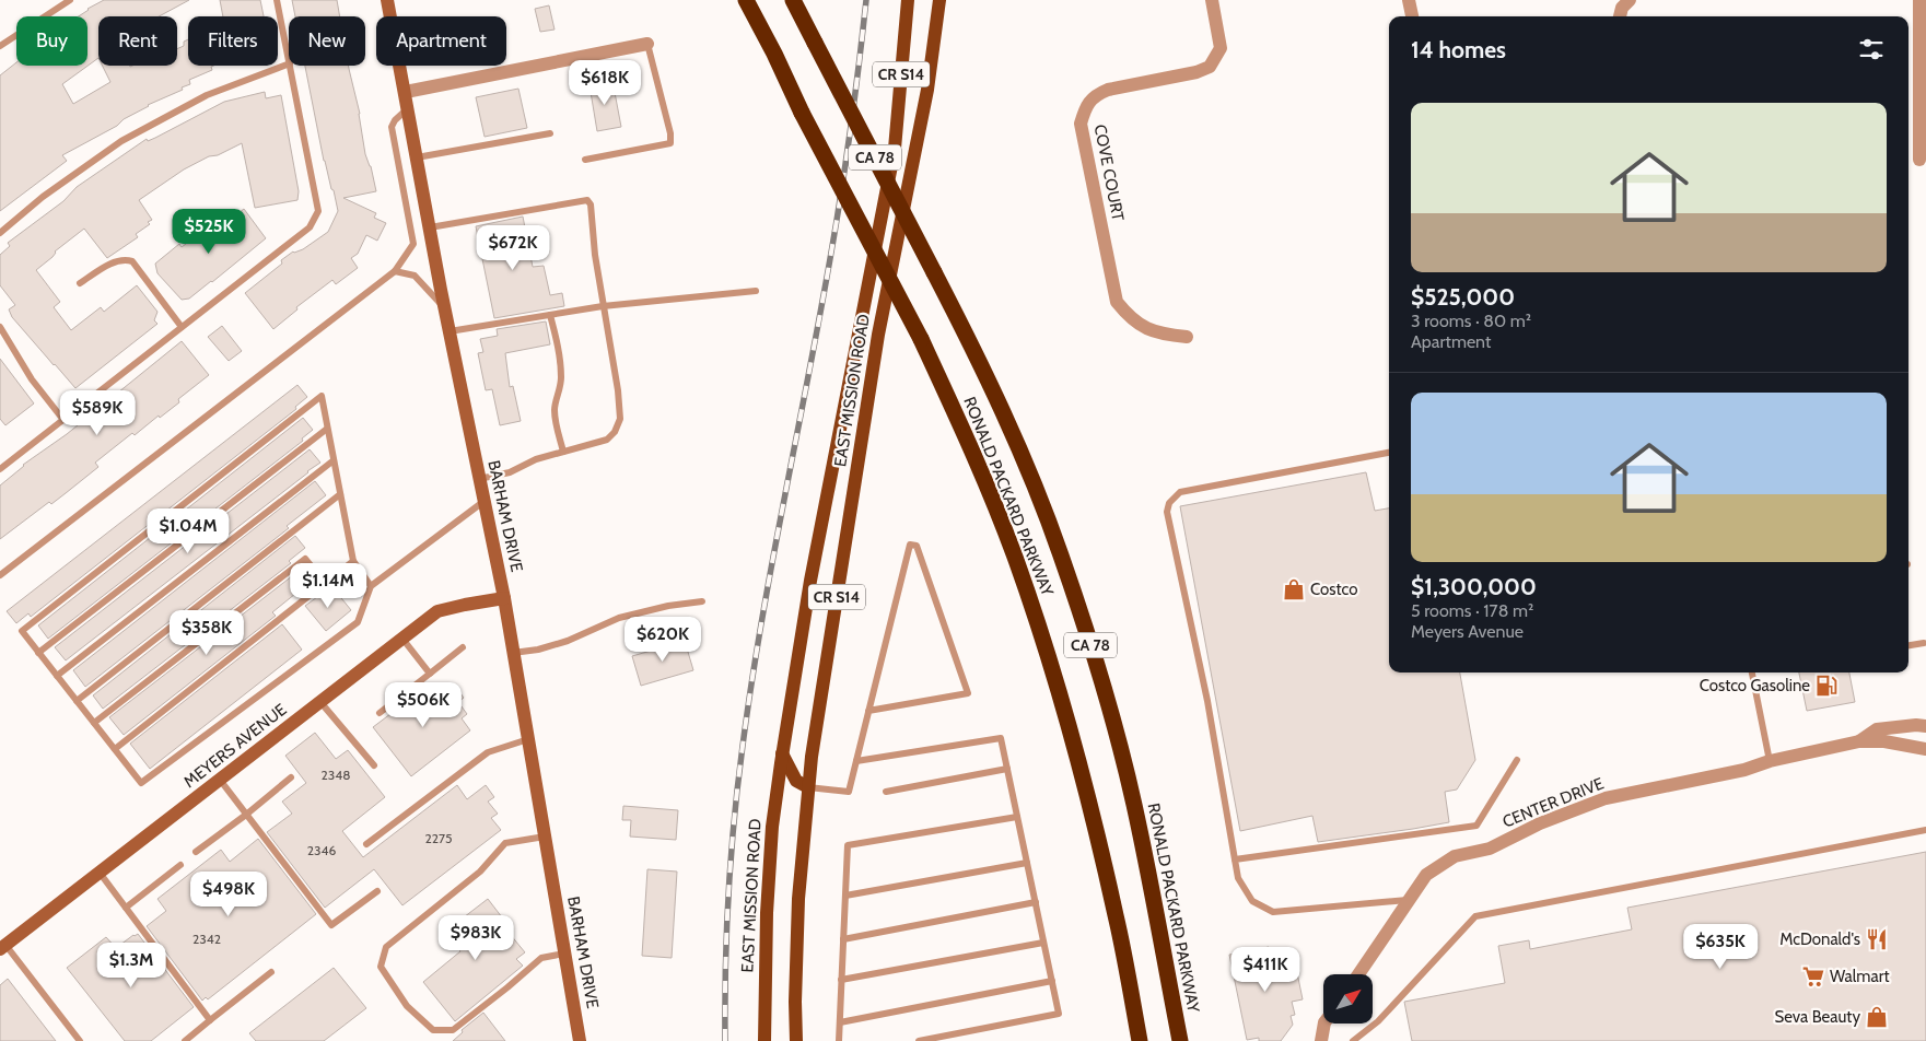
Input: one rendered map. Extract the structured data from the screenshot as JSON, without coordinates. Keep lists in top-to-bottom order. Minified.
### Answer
{"streets":{"highway":["CA 78","RONALD PACKARD PARKWAY"],"main road":["CR S14","EAST MISSION ROAD"],"street":["COVE COURT","BARHAM DRIVE","MEYERS AVENUE","CENTER DRIVE"]},"crossings":[["BARHAM DRIVE","MEYERS AVENUE"]],"places":{"shop":["Costco","Seva Beauty"],"fuel station":["Costco Gasoline"],"restaurant":["McDonald's"],"supermarket":["Walmart"]},"house_numbers":["2348","2275","2346","2342"],"north":"top right","page":{"chip":["Buy","Rent","Filters","New","Apartment"],"heading":"14 homes","price":["$618K","$525K","$672K","$589K","$1.04M","$1.14M","$358K","$620K","$506K","$498K","$983K","$635K","$1.3M","$411K"],"list":[{"name":"$525,000","note":"3 rooms · 80 m² · Apartment"},{"name":"$1,300,000","note":"5 rooms · 178 m² · Meyers Avenue"}]}}
